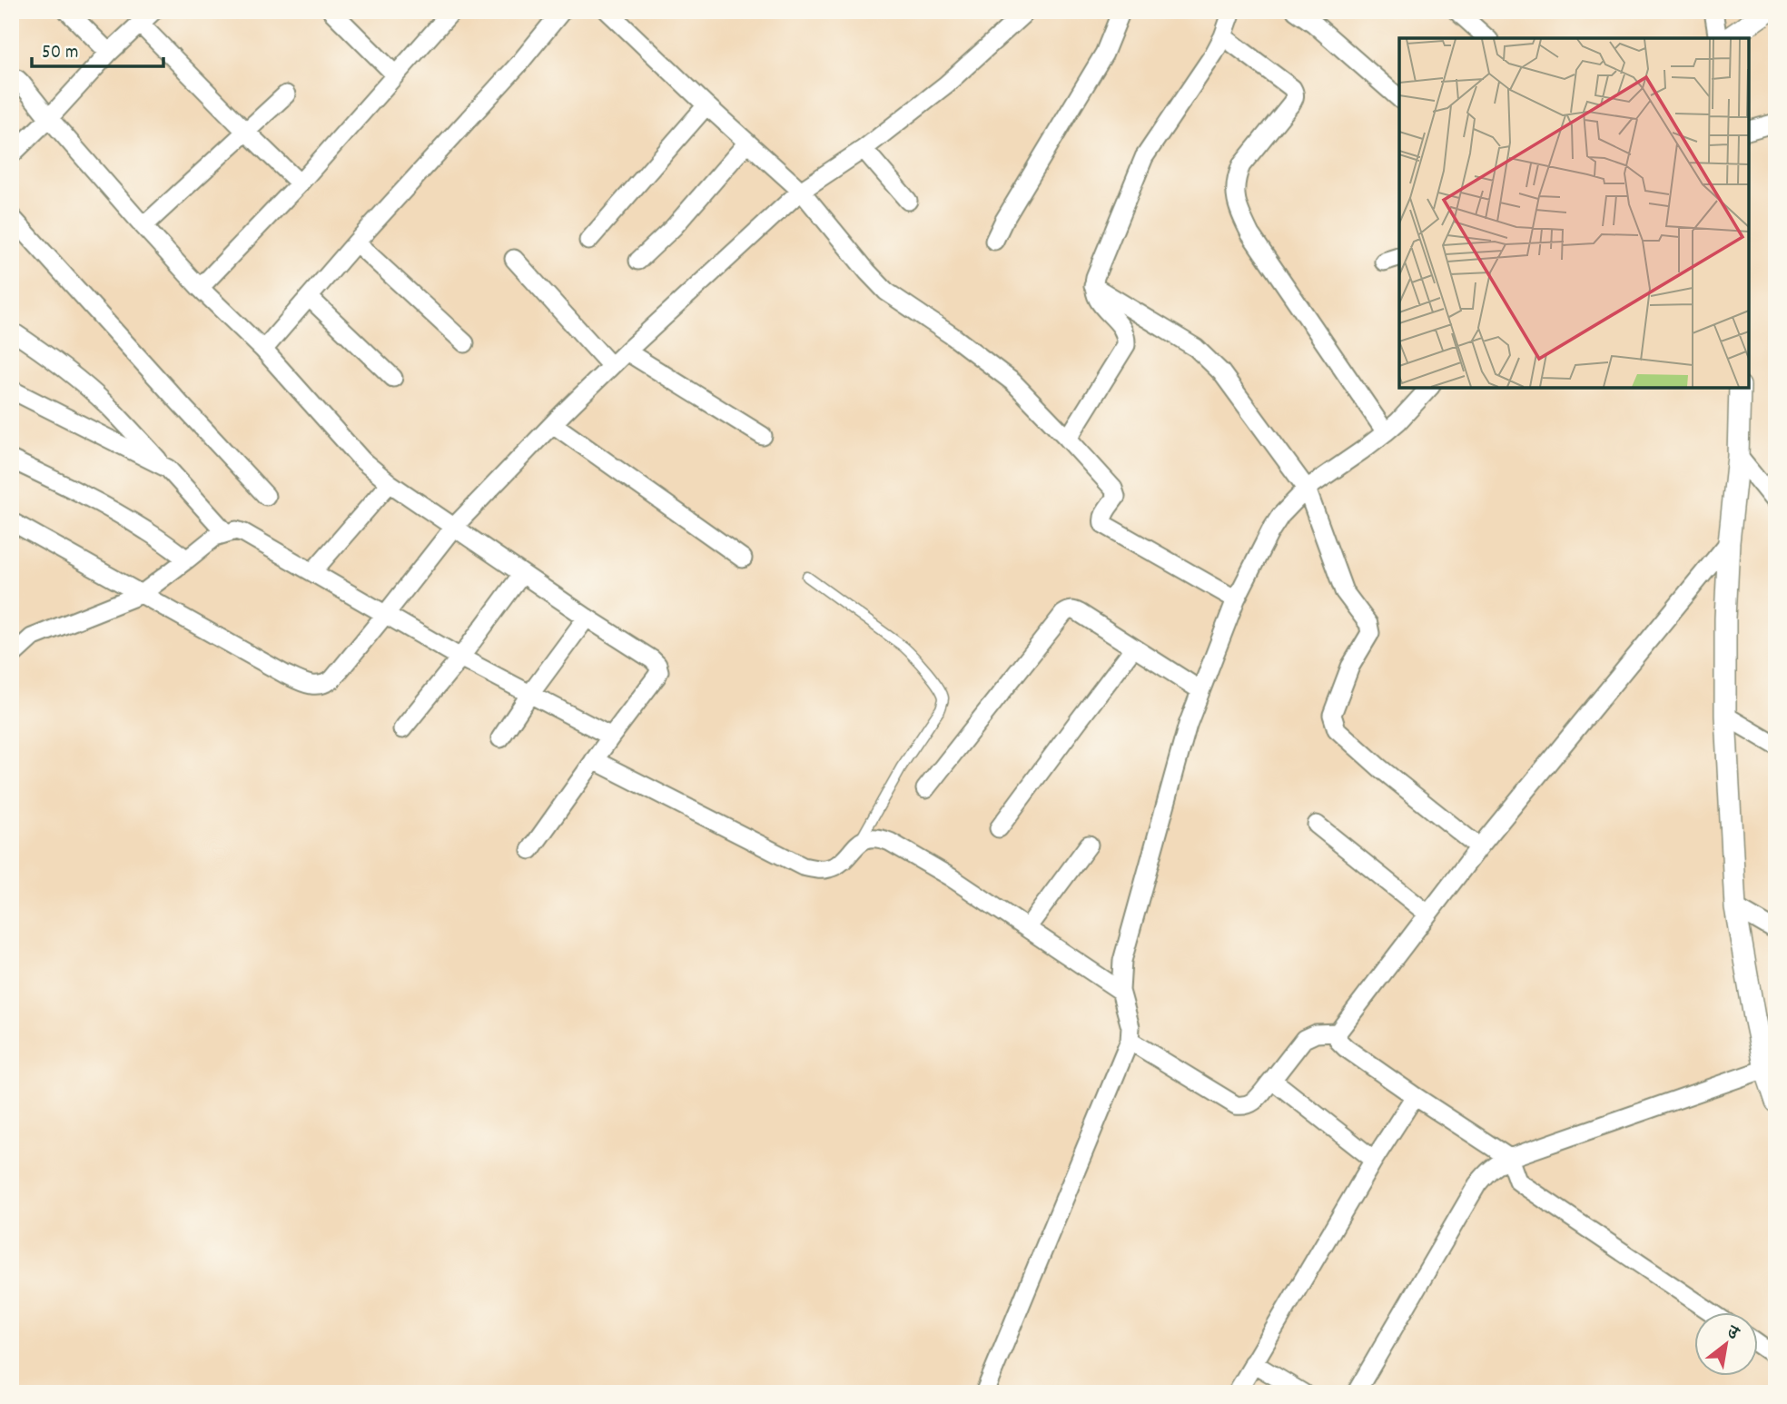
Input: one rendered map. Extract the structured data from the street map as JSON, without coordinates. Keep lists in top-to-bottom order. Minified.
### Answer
{"scale_bar":"50 m","north":"top right"}
